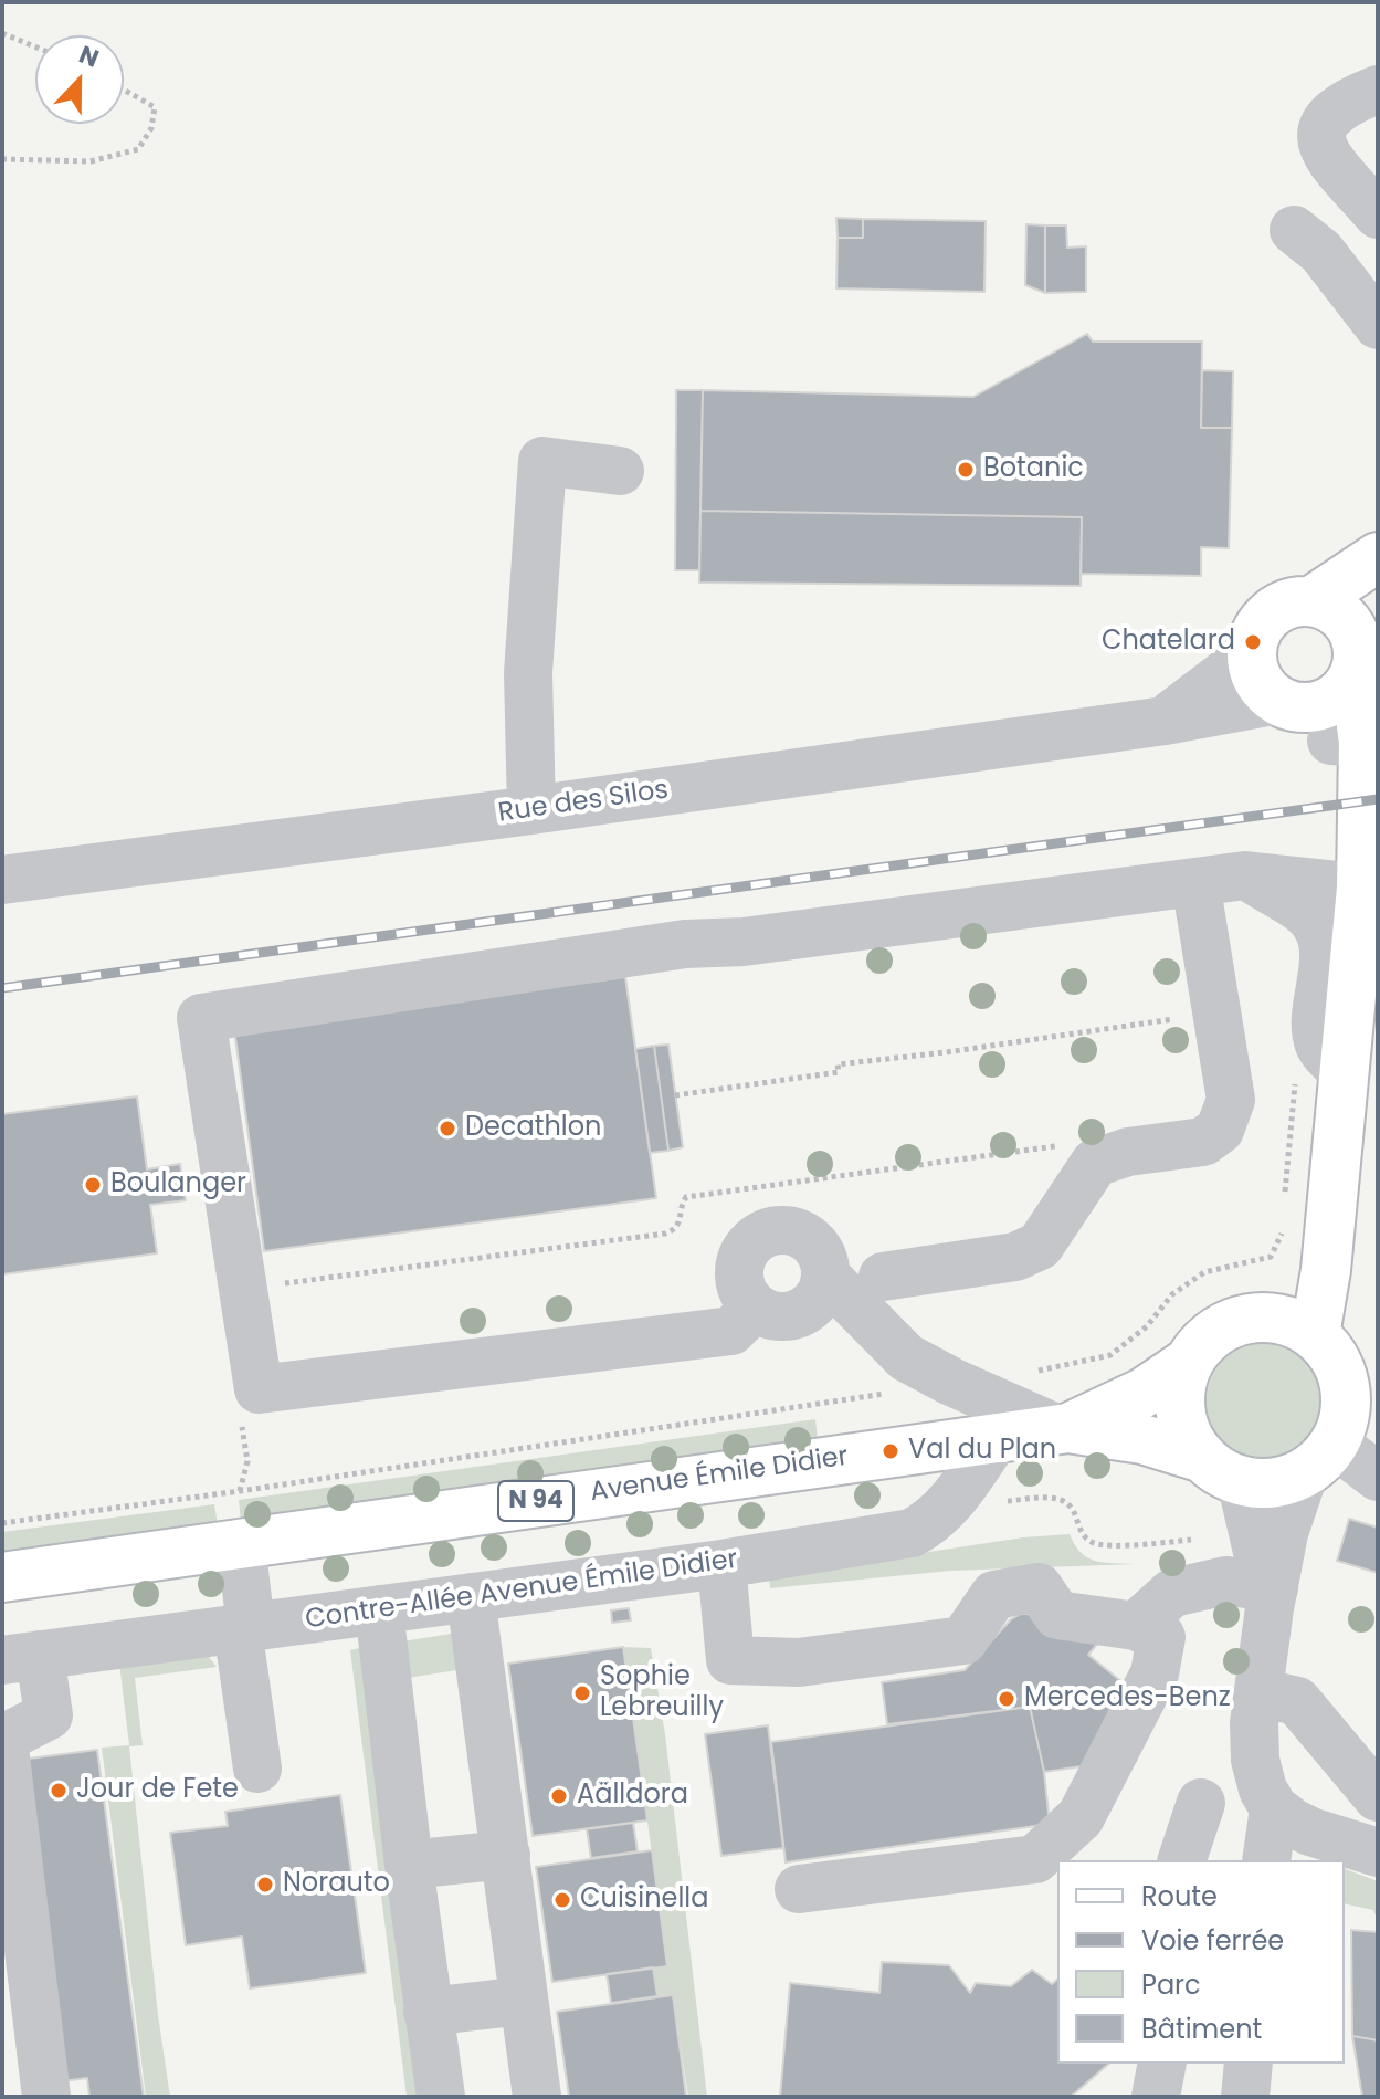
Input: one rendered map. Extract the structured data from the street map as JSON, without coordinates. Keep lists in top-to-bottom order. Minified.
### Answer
{"streets":{"main road":["Avenue Émile Didier","N 94"],"street":["Rue des Silos","Contre-Allée Avenue Émile Didier"]},"crossings":[["Avenue Émile Didier","Contre-Allée Avenue Émile Didier"]],"places":["Botanic","Chatelard","Decathlon","Boulanger","Val du Plan","Sophie Lebreuilly","Mercedes-Benz","Jour de Fete","Aälldora","Norauto","Cuisinella"],"legend":["Route","Voie ferrée","Parc","Bâtiment"],"north":"top"}
